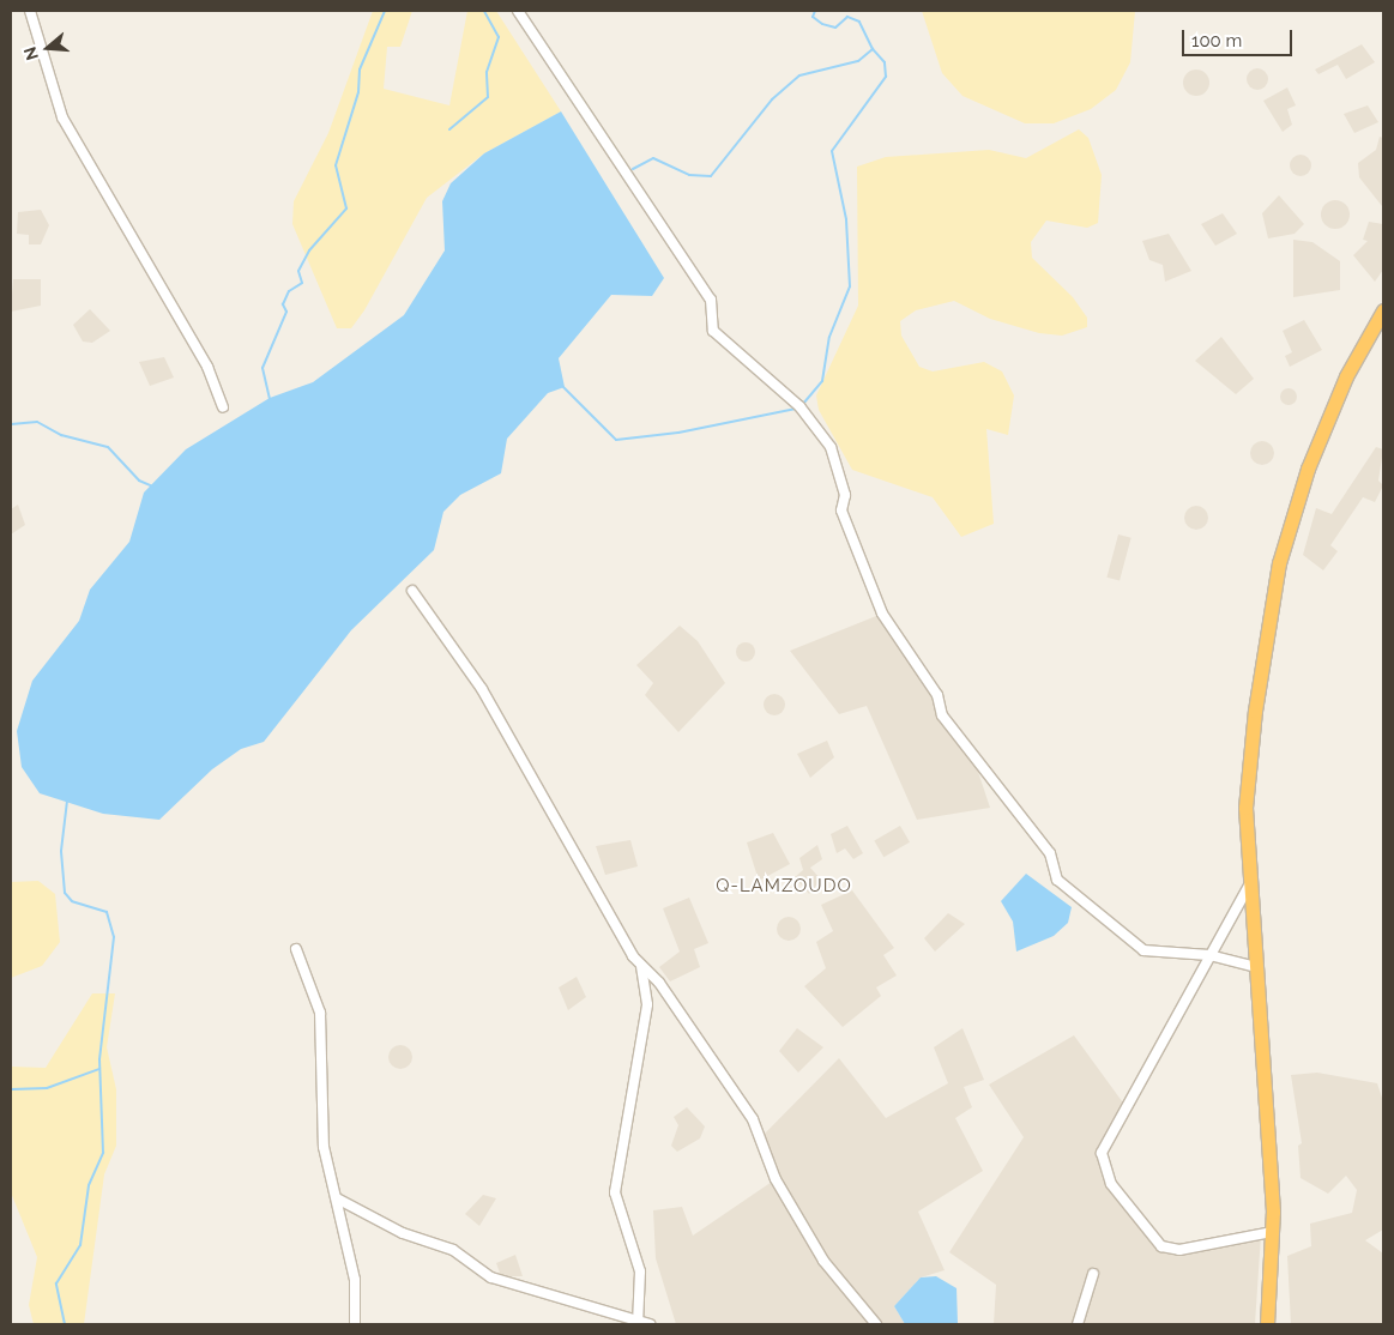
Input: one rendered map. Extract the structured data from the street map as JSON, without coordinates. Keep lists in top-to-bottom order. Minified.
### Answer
{"districts":["Q-LAMZOUDO"],"scale_bar":"100 m","north":"left"}
